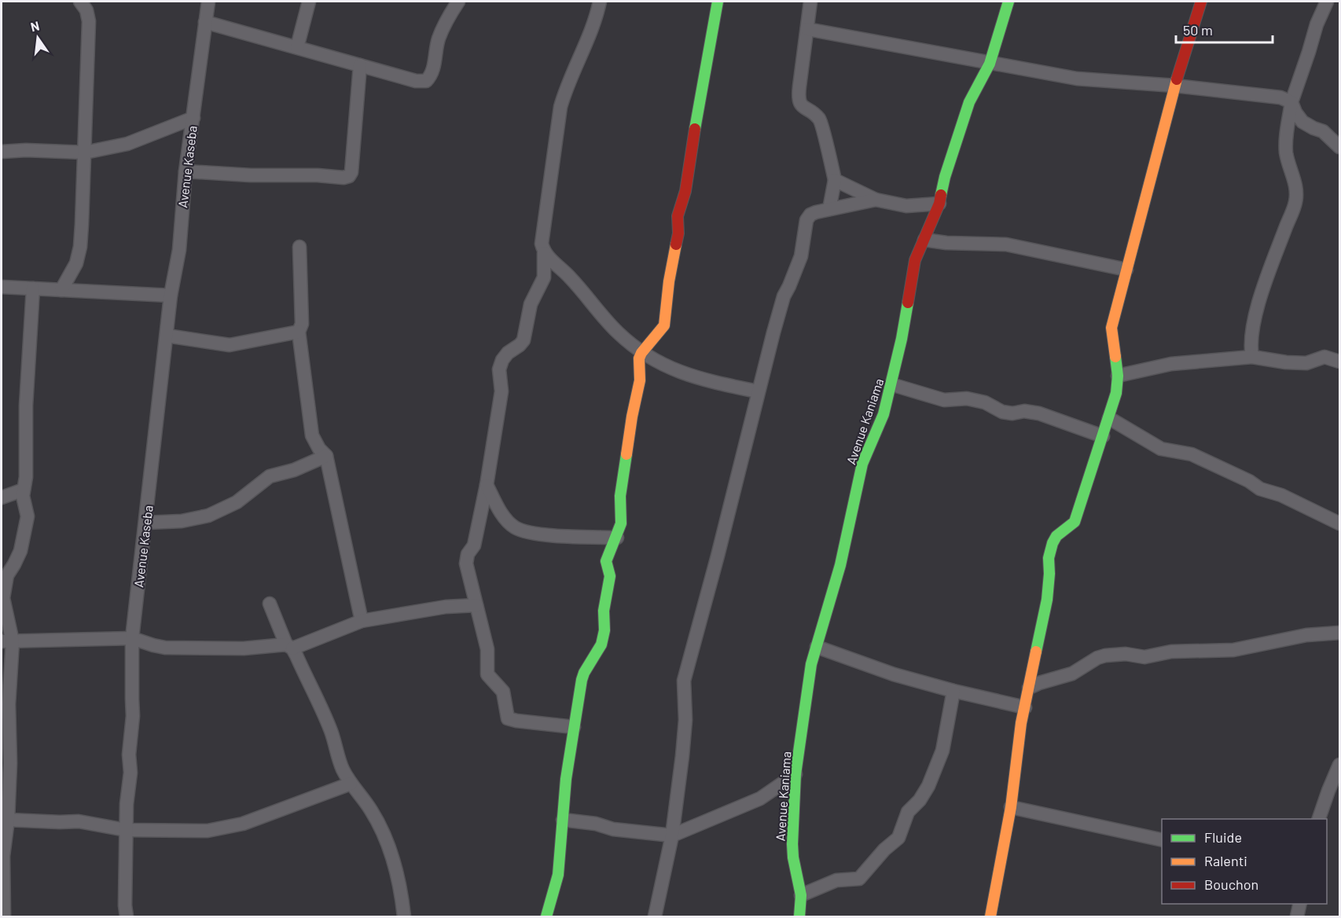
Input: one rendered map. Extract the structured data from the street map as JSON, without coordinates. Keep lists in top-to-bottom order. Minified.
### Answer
{"streets":{"street":["Avenue Kaseba","Avenue Kaniama"]},"legend":["Fluide","Ralenti","Bouchon"],"scale_bar":"50 m","north":"top"}
